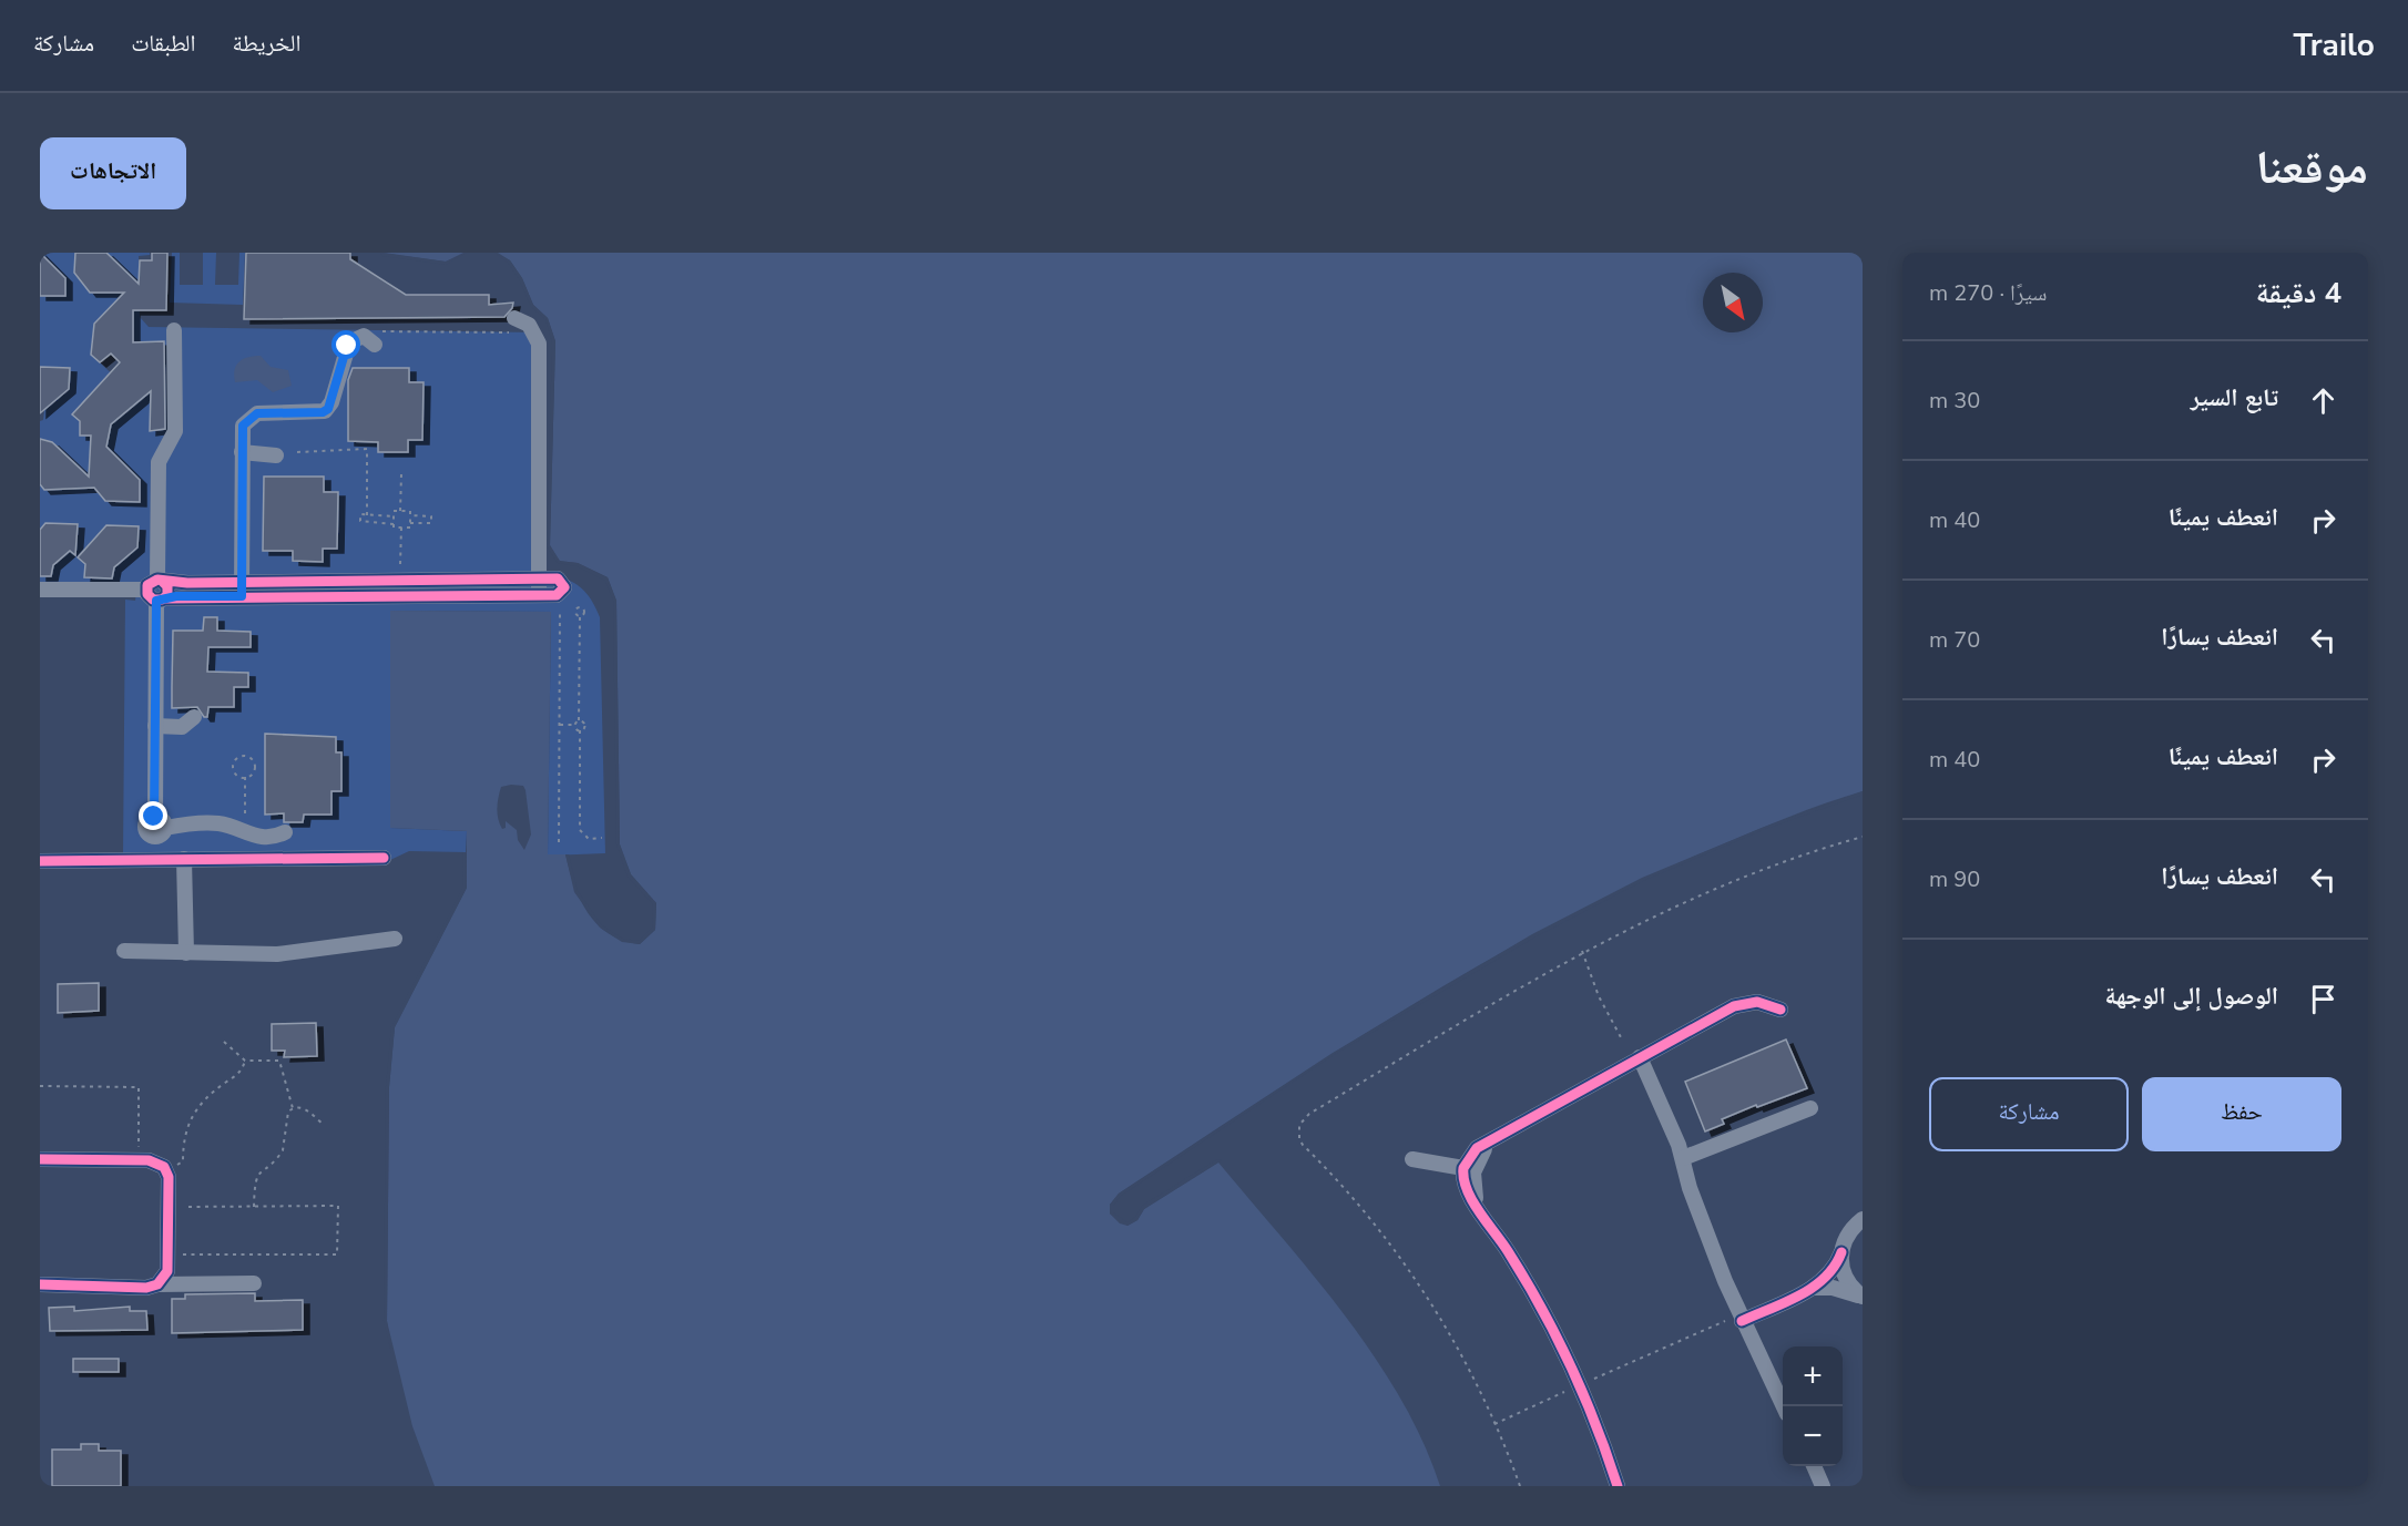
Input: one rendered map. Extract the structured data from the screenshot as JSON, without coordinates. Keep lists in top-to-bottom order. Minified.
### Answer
{"north":"bottom right","page":{"header":"Trailo","nav":["الخريطة","الطبقات","مشاركة"],"title":"موقعنا","buttons":["الاتجاهات",["حفظ","مشاركة"]],"heading":["4 دقيقة","سيرًا · 270 m"],"list":[["تابع السير","30 m"],["انعطف يمينًا","40 m"],["انعطف يسارًا","70 m"],["انعطف يمينًا","40 m"],["انعطف يسارًا","90 m"],"الوصول إلى الوجهة"],"map_buttons":["+","−"]}}
